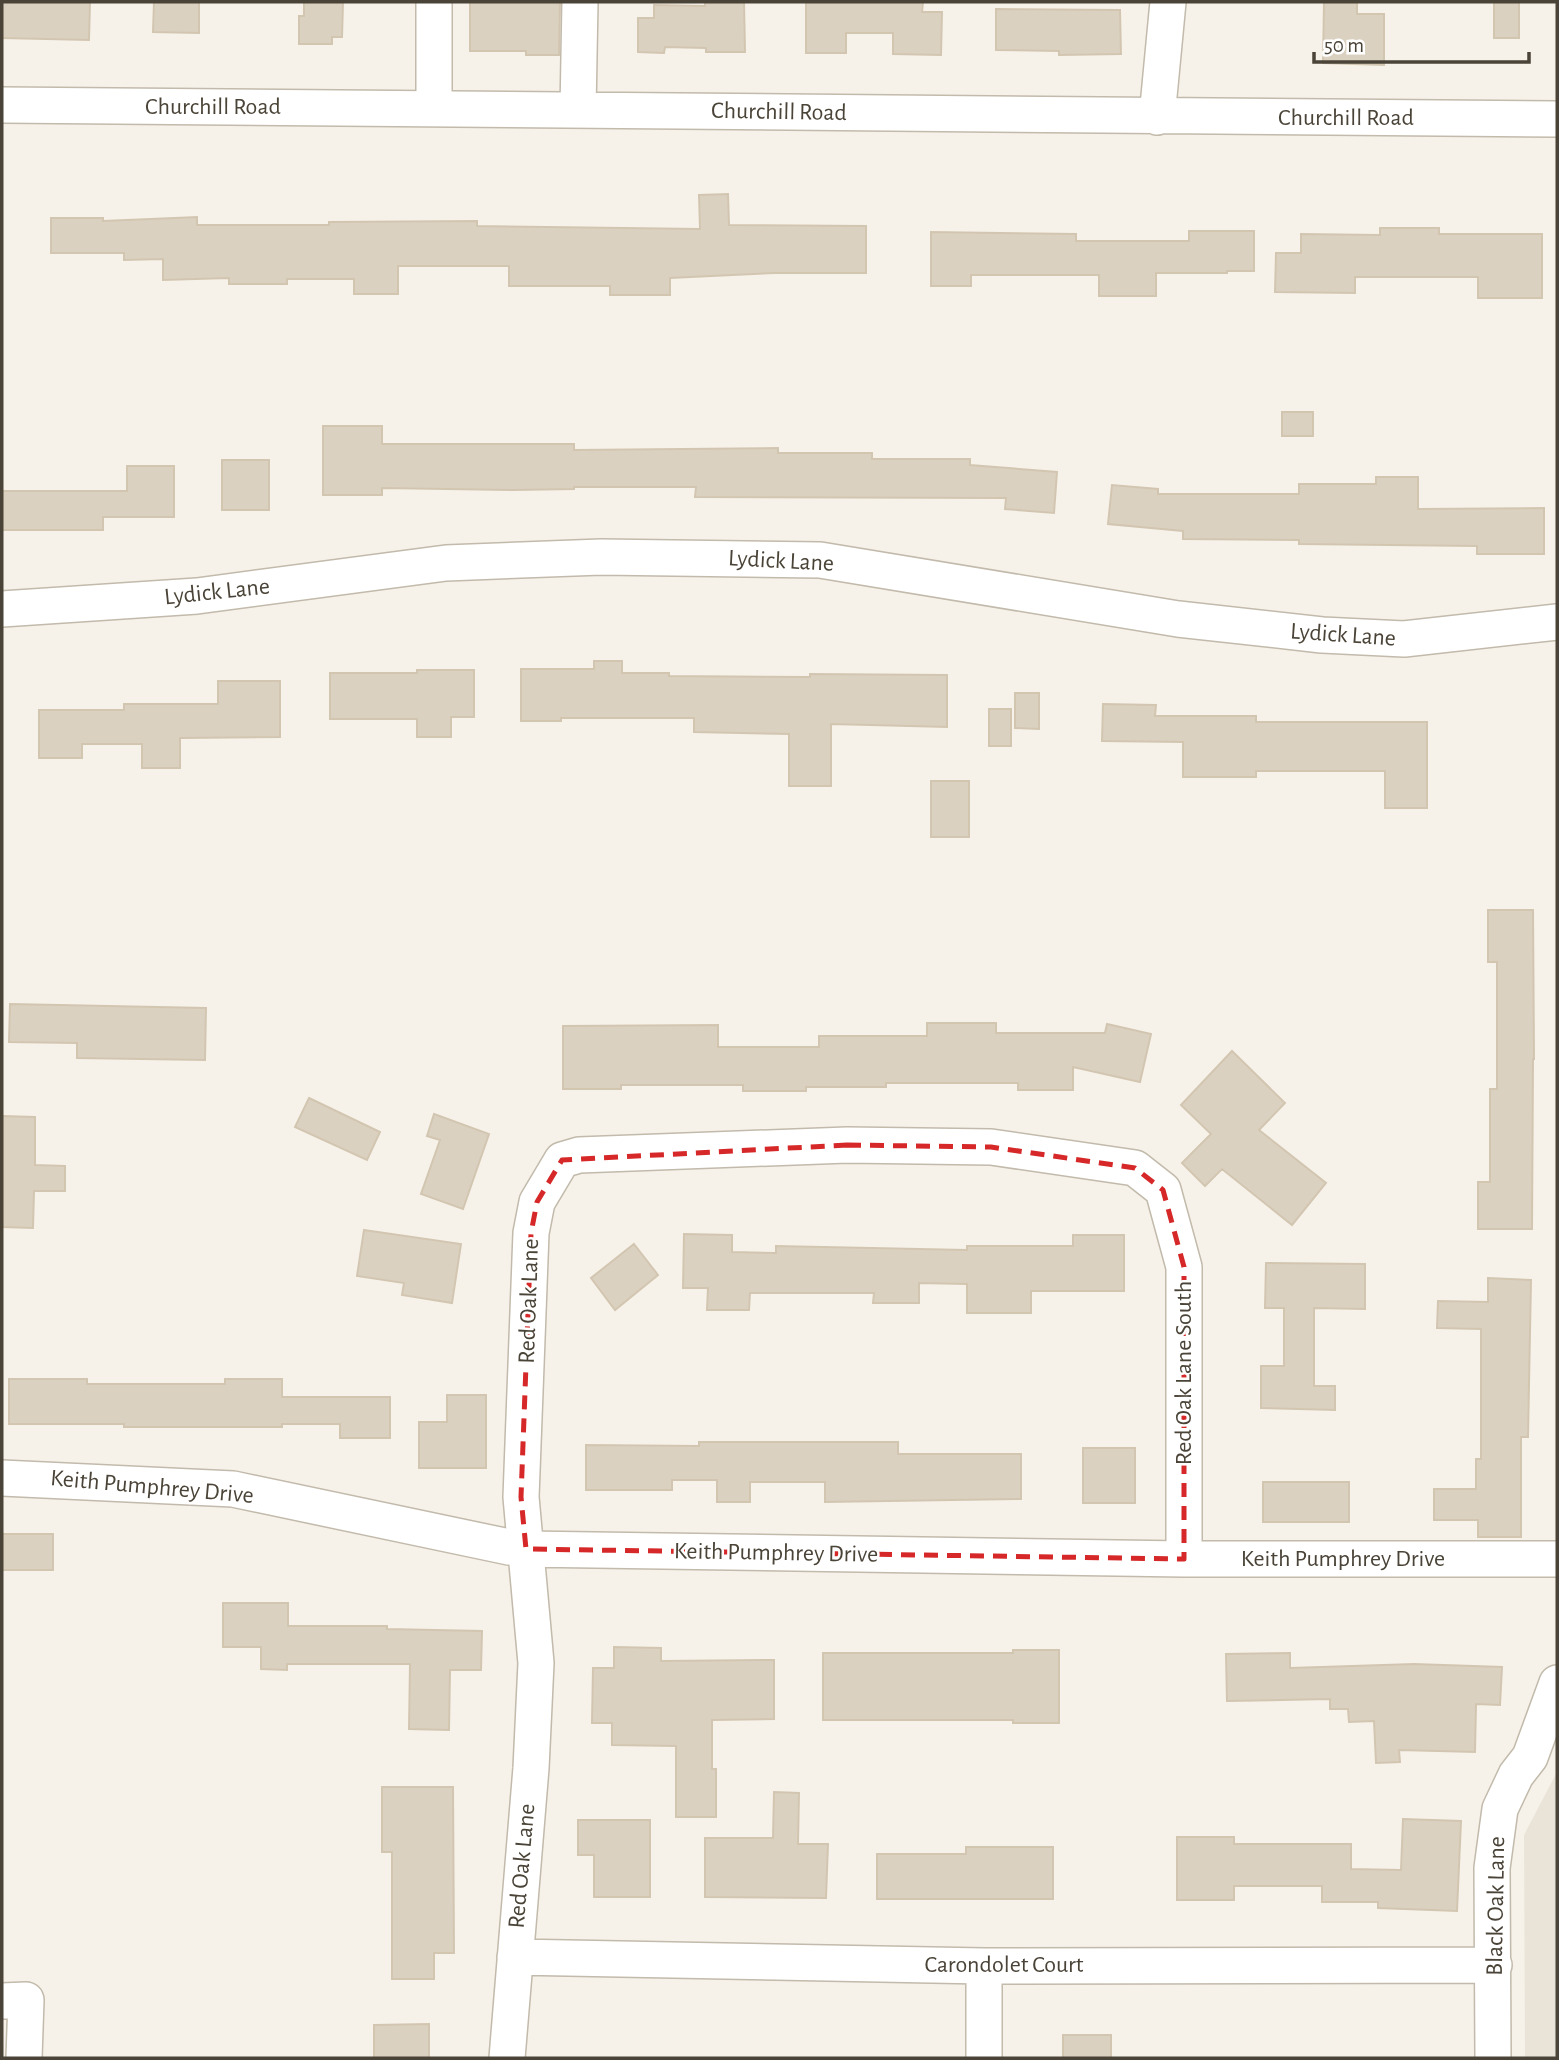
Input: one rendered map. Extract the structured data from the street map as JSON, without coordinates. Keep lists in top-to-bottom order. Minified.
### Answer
{"streets":{"street":["Churchill Road","Lydick Lane","Red Oak Lane","Red Oak Lane South","Keith Pumphrey Drive","Black Oak Lane","Carondolet Court"]},"crossings":[["Red Oak Lane","Red Oak Lane South"],["Red Oak Lane","Keith Pumphrey Drive"],["Red Oak Lane","Carondolet Court"],["Red Oak Lane South","Keith Pumphrey Drive"],["Black Oak Lane","Carondolet Court"]],"scale_bar":"50 m"}
